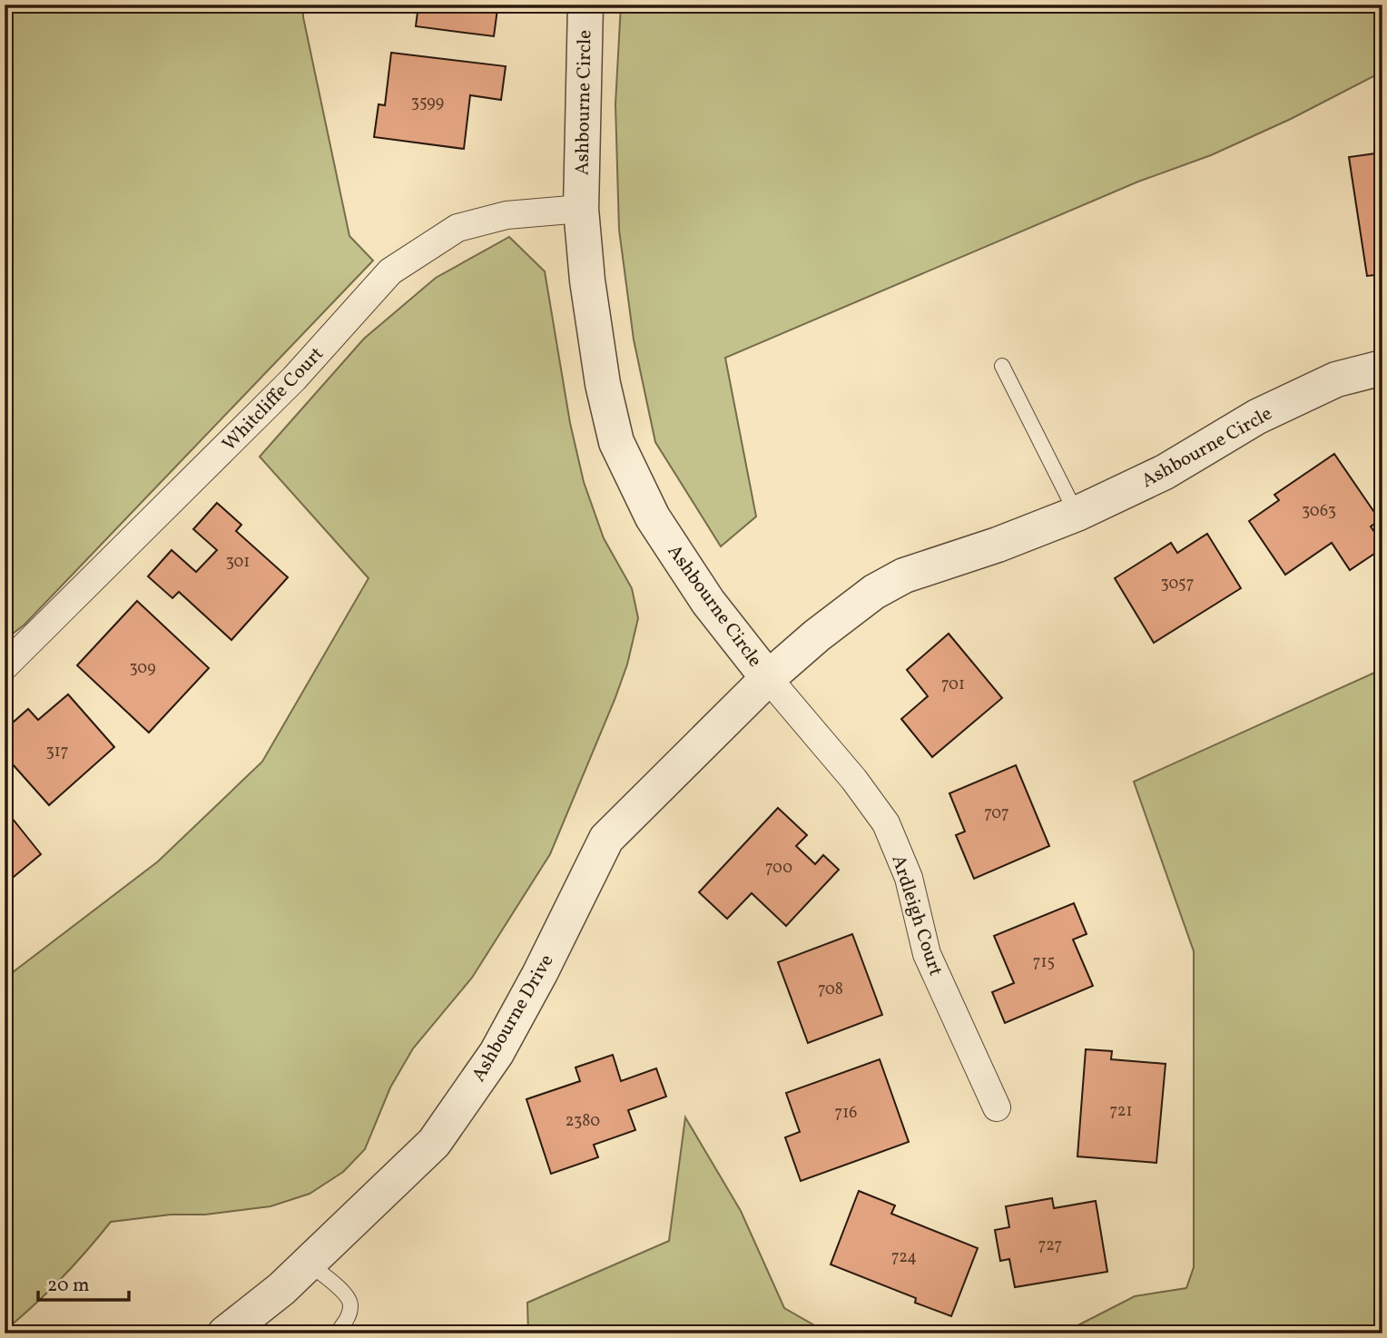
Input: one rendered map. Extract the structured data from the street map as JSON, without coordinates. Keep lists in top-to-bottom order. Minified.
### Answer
{"streets":{"street":["Ashbourne Circle","Whitcliffe Court","Ardleigh Court","Ashbourne Drive"]},"crossings":[["Ashbourne Circle","Whitcliffe Court"],["Ashbourne Circle","Ardleigh Court"],["Ashbourne Circle","Ashbourne Drive"],["Ardleigh Court","Ashbourne Drive"]],"house_numbers":["3599","3063","301","3057","309","701","317","707","700","715","708","721","716","2380","727","724"],"scale_bar":"20 m"}
